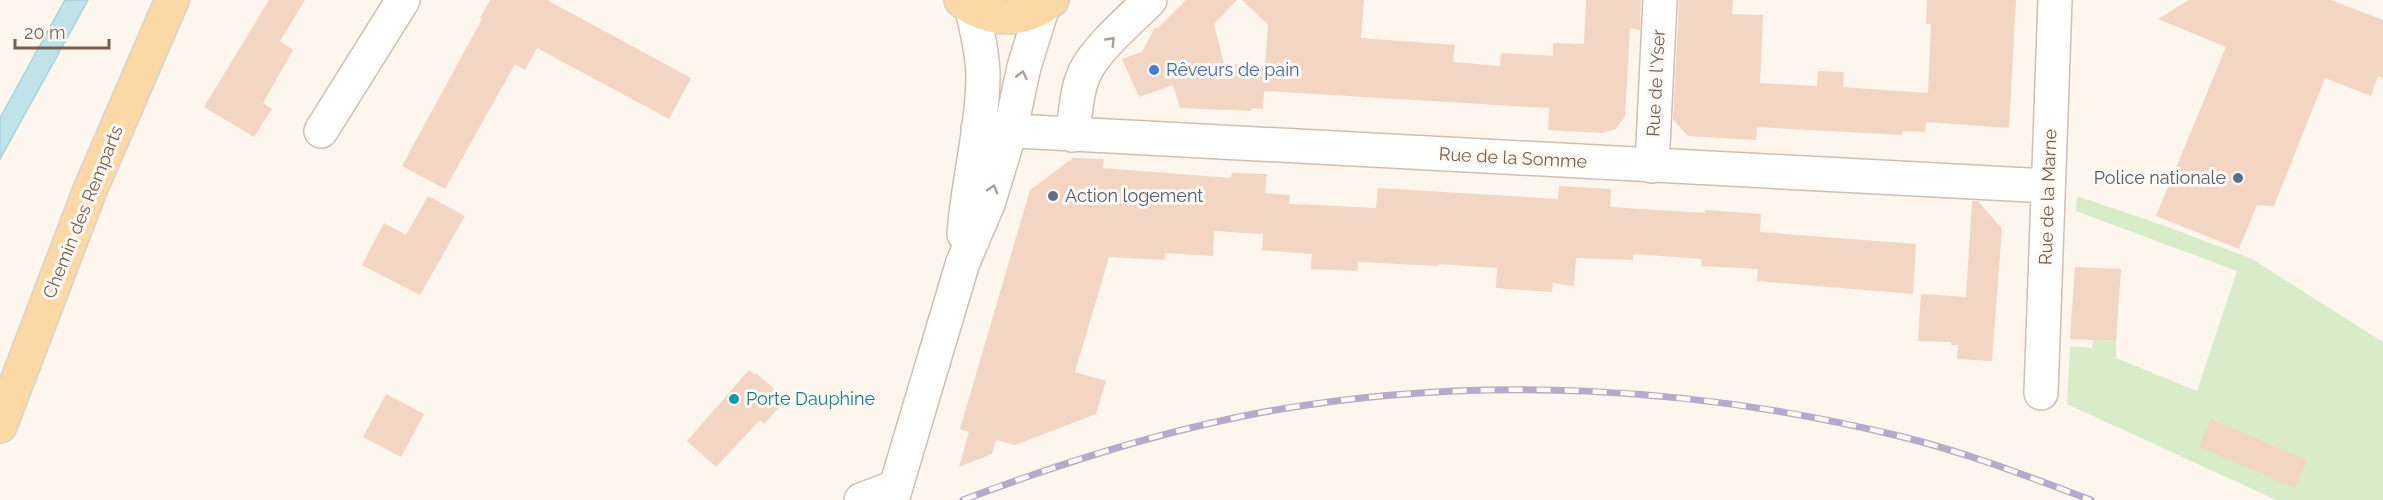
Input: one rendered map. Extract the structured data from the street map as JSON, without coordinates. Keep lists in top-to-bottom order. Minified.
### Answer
{"streets":{"main road":["Chemin des Remparts"],"street":["Rue de l'Yser","Rue de la Somme","Rue de la Marne"]},"crossings":[["Rue de l'Yser","Rue de la Somme"],["Rue de la Somme","Rue de la Marne"]],"places":["Rêveurs de pain","Police nationale","Action logement","Porte Dauphine"],"scale_bar":"20 m"}
